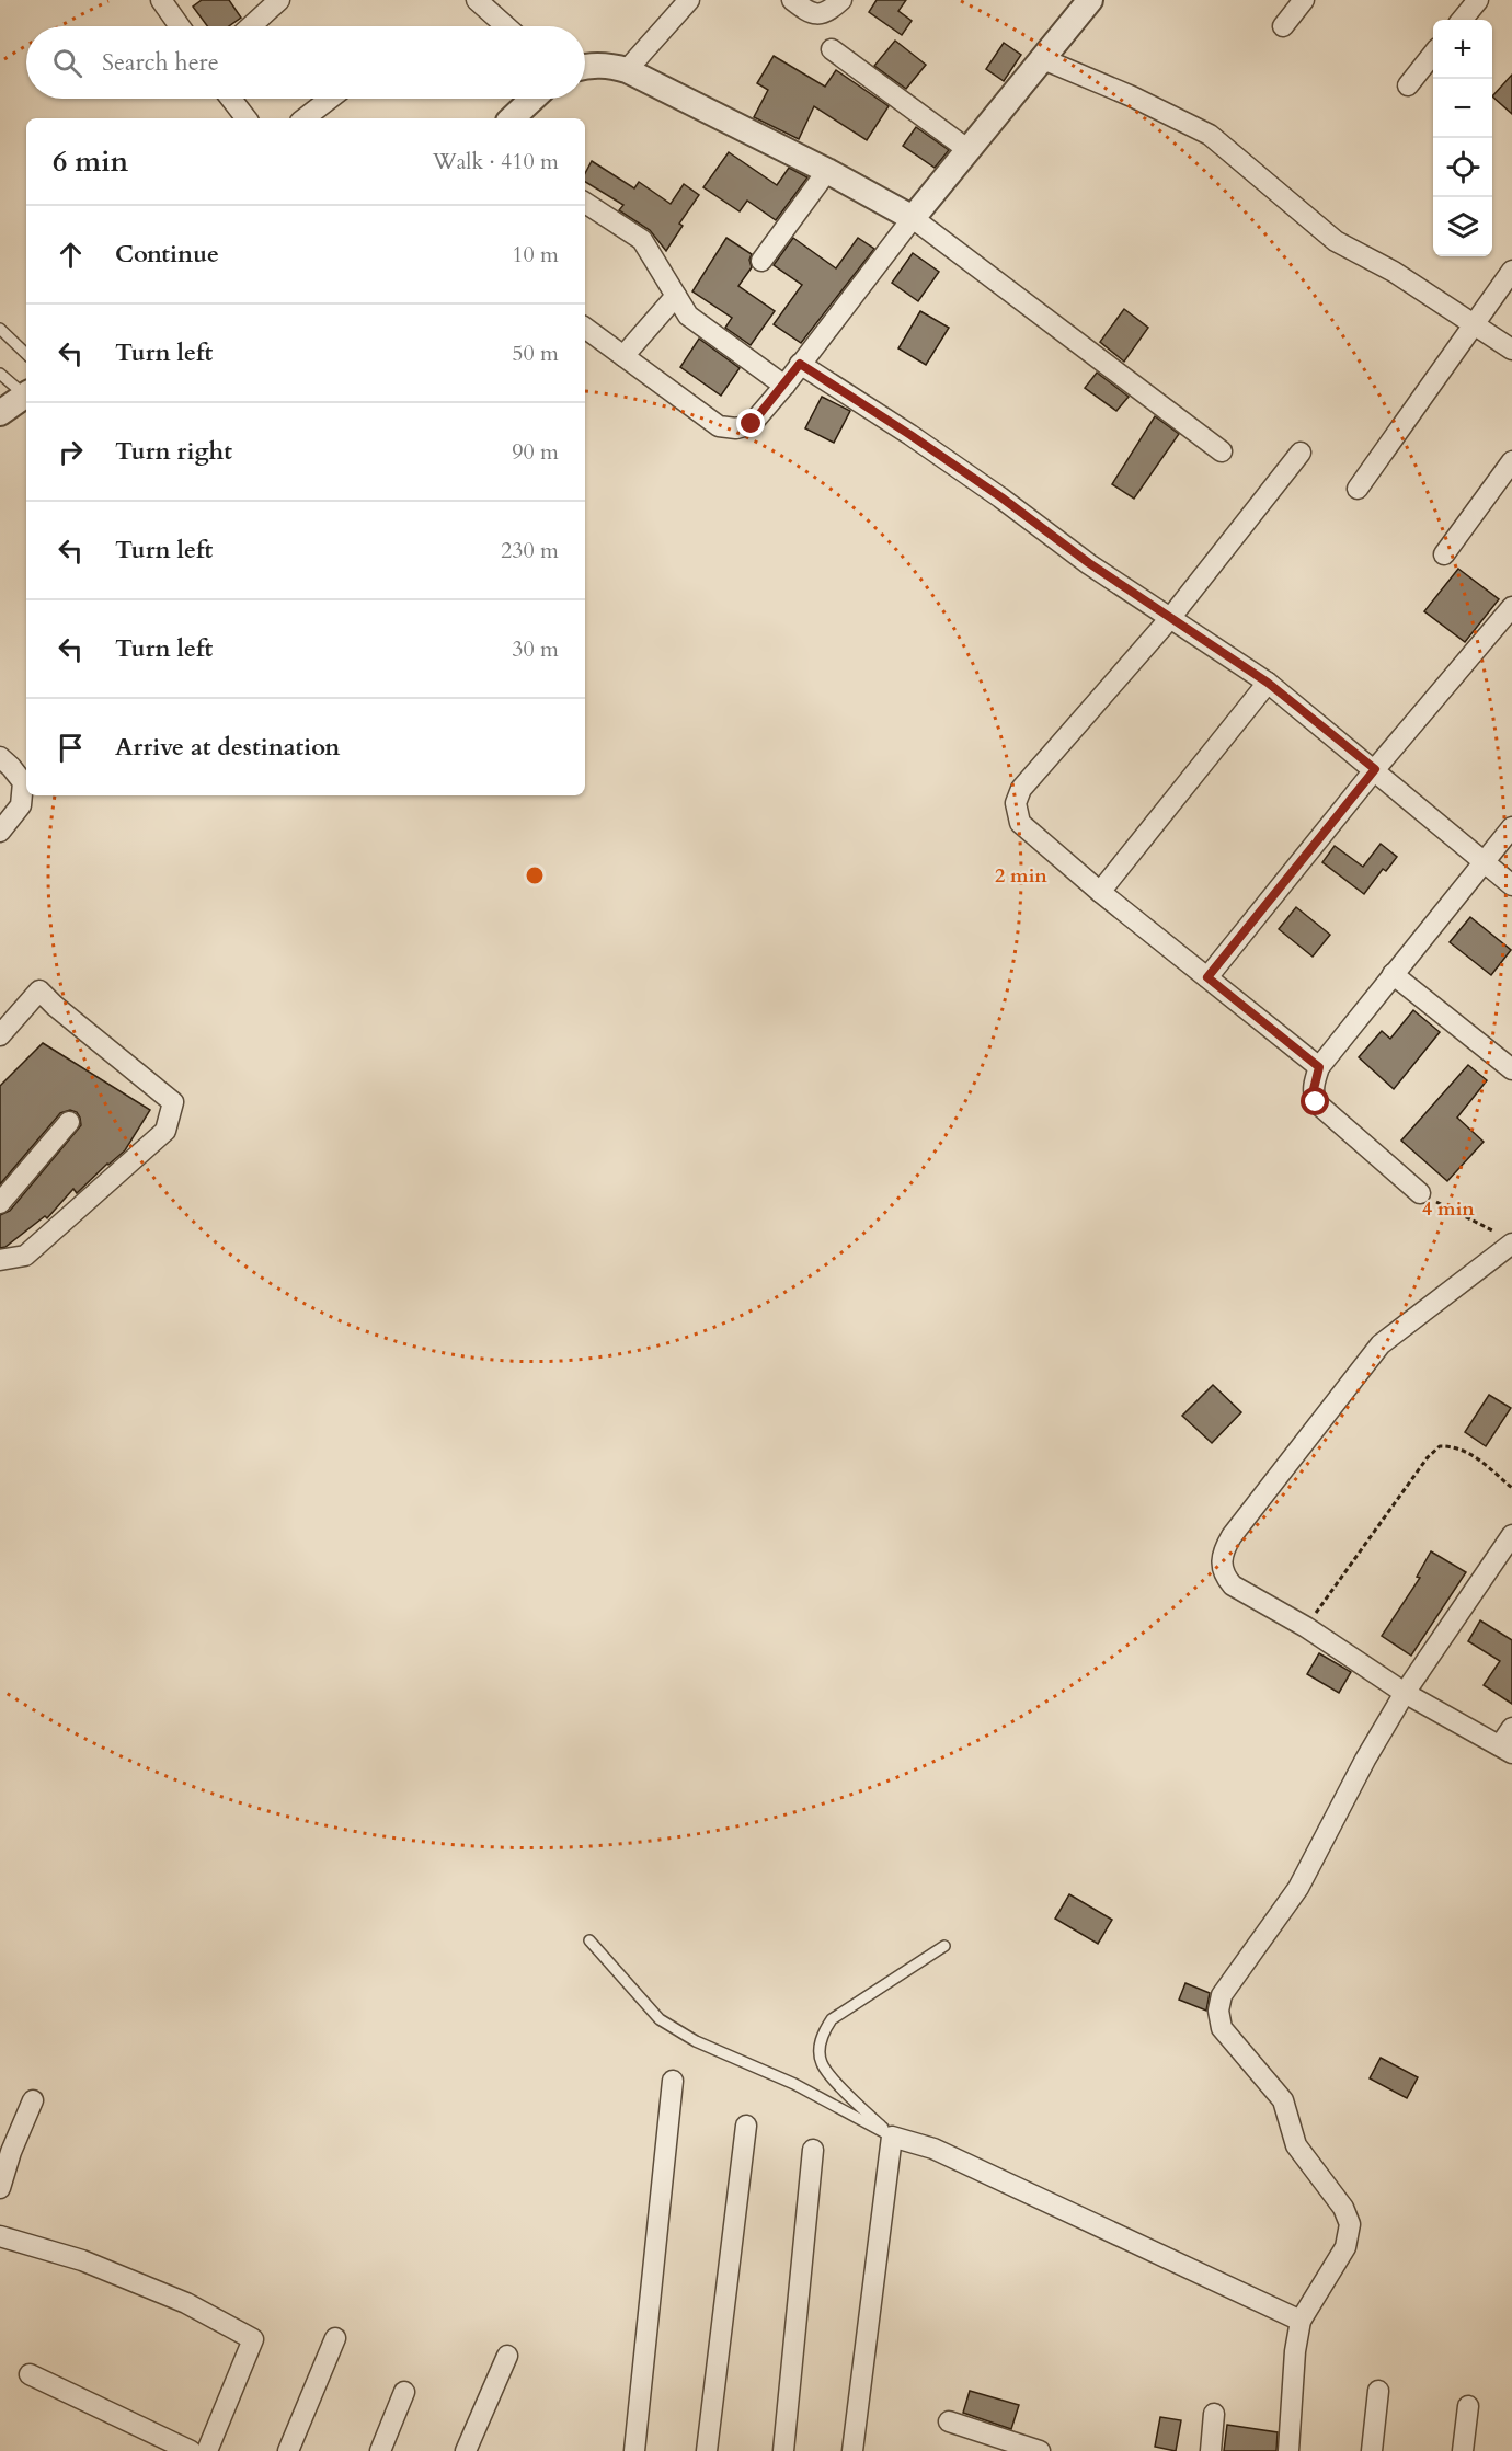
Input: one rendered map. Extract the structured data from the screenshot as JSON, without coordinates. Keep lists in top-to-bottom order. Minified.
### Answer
{"page":{"map_buttons":["+","−"],"search":"Search here","heading":["6 min","Walk · 410 m"],"list":[["Continue","10 m"],["Turn left","50 m"],["Turn right","90 m"],["Turn left","230 m"],["Turn left","30 m"],"Arrive at destination"]},"rings":["2 min","4 min"]}
